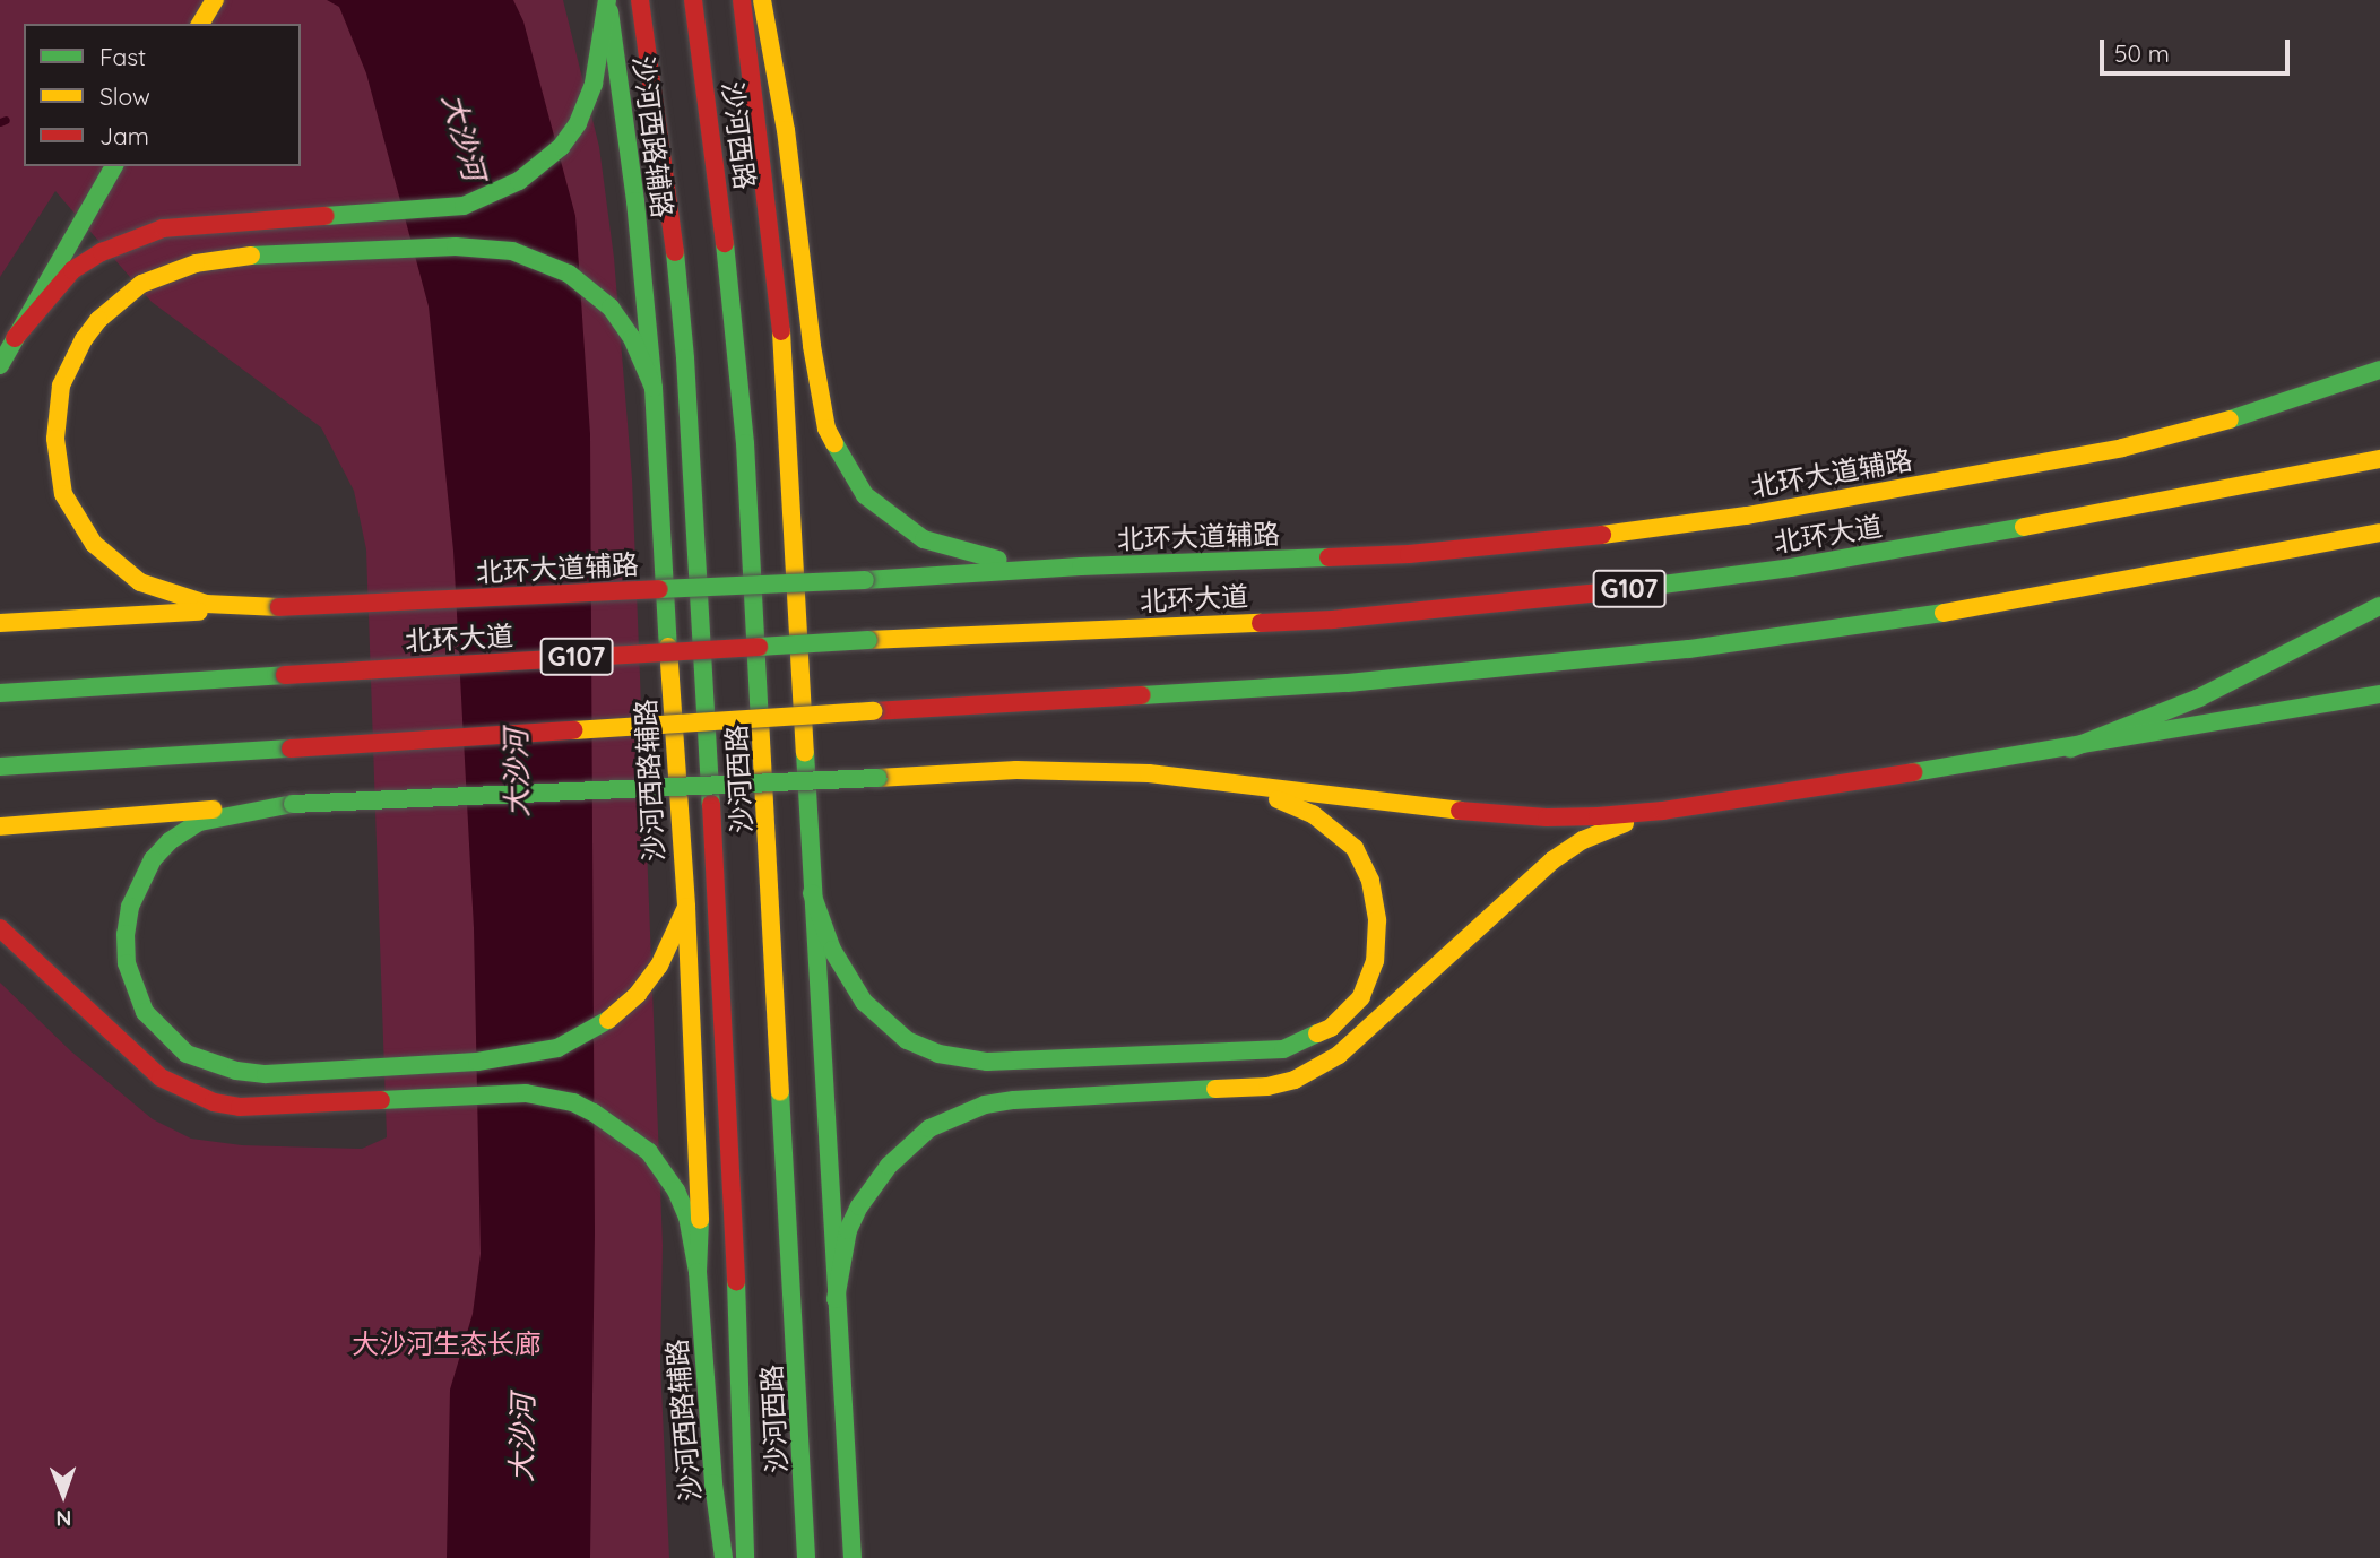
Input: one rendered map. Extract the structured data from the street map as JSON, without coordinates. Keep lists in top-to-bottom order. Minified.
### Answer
{"streets":{"main road":["沙河西路","沙河西路辅路","北环大道辅路","北环大道","G107"]},"water":["大沙河"],"parks":["大沙河生态长廊"],"legend":["Fast","Slow","Jam"],"scale_bar":"50 m","north":"bottom"}
